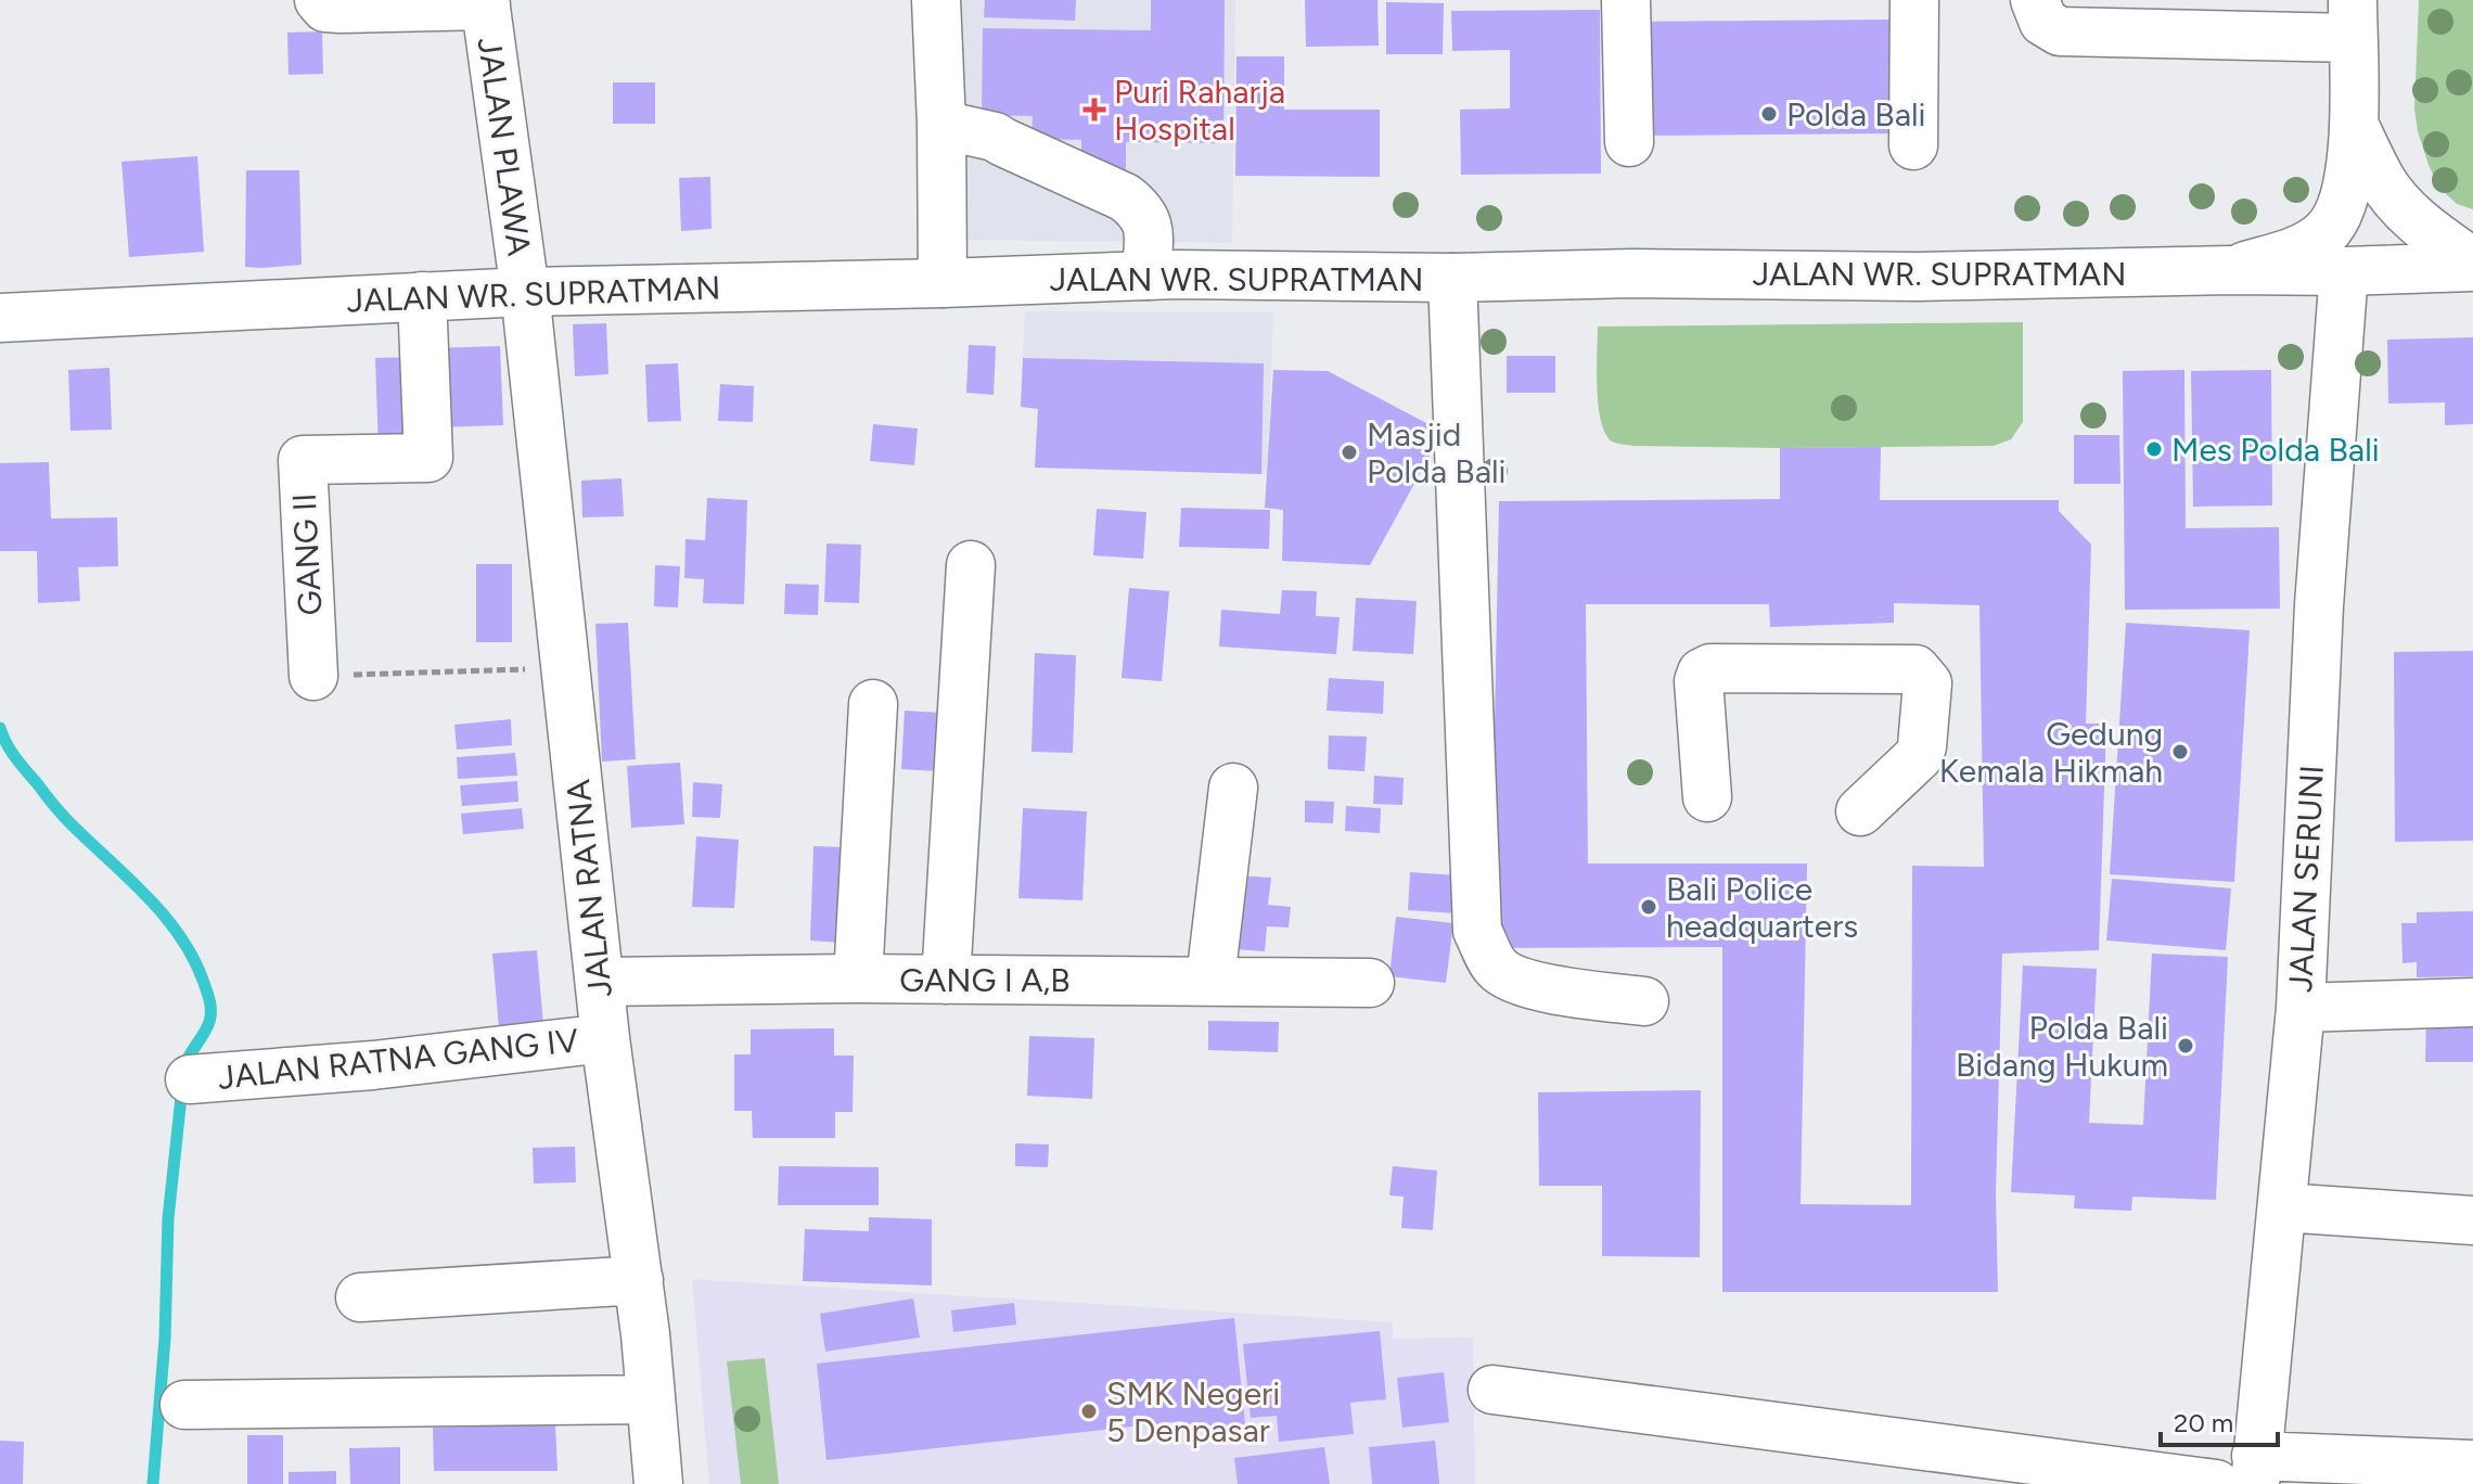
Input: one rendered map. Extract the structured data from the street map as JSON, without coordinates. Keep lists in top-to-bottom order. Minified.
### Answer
{"streets":{"street":["JALAN PLAWA","JALAN WR. SUPRATMAN","GANG II","JALAN SERUNI","JALAN RATNA","GANG I A,B","JALAN RATNA GANG IV"]},"crossings":[["JALAN PLAWA","JALAN WR. SUPRATMAN"],["JALAN PLAWA","JALAN RATNA"],["JALAN WR. SUPRATMAN","GANG II"],["JALAN WR. SUPRATMAN","JALAN SERUNI"],["JALAN WR. SUPRATMAN","JALAN RATNA"],["JALAN RATNA","GANG I A,B"],["JALAN RATNA","JALAN RATNA GANG IV"]],"places":{"health":["Puri Raharja Hospital"],"other":["Polda Bali","Mes Polda Bali","Masjid Polda Bali","Gedung Kemala Hikmah","Bali Police headquarters","Polda Bali Bidang Hukum","SMK Negeri 5 Denpasar"]},"scale_bar":"20 m"}
